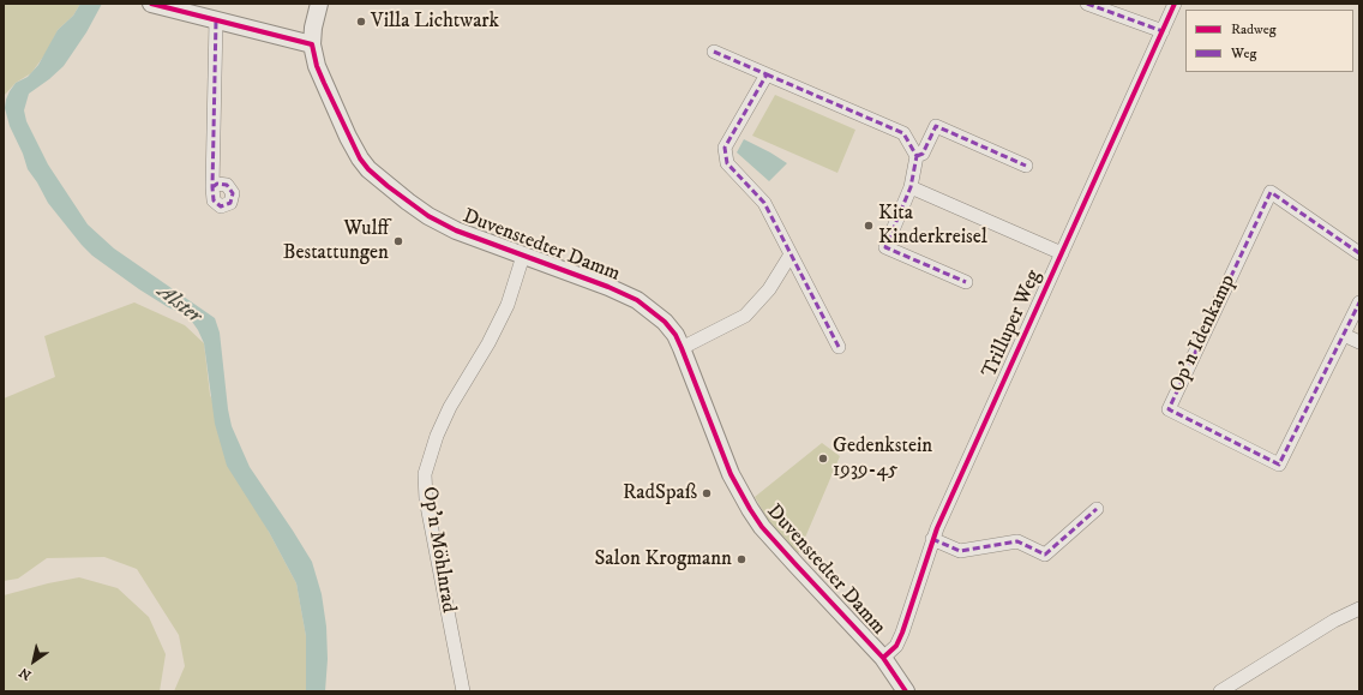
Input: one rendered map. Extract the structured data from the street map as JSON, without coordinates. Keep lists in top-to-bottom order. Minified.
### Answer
{"streets":{"street":["Duvenstedter Damm","Trilluper Weg","Op'n Idenkamp","Op'n Möhlnrad"]},"crossings":[["Duvenstedter Damm","Trilluper Weg"],["Duvenstedter Damm","Op'n Möhlnrad"]],"water":["Alster"],"places":["Villa Lichtwark","Kita Kinderkreisel","Wulff Bestattungen","Gedenkstein 1939-45","RadSpaß","Salon Krogmann"],"legend":["Radweg","Weg"],"north":"bottom left"}
